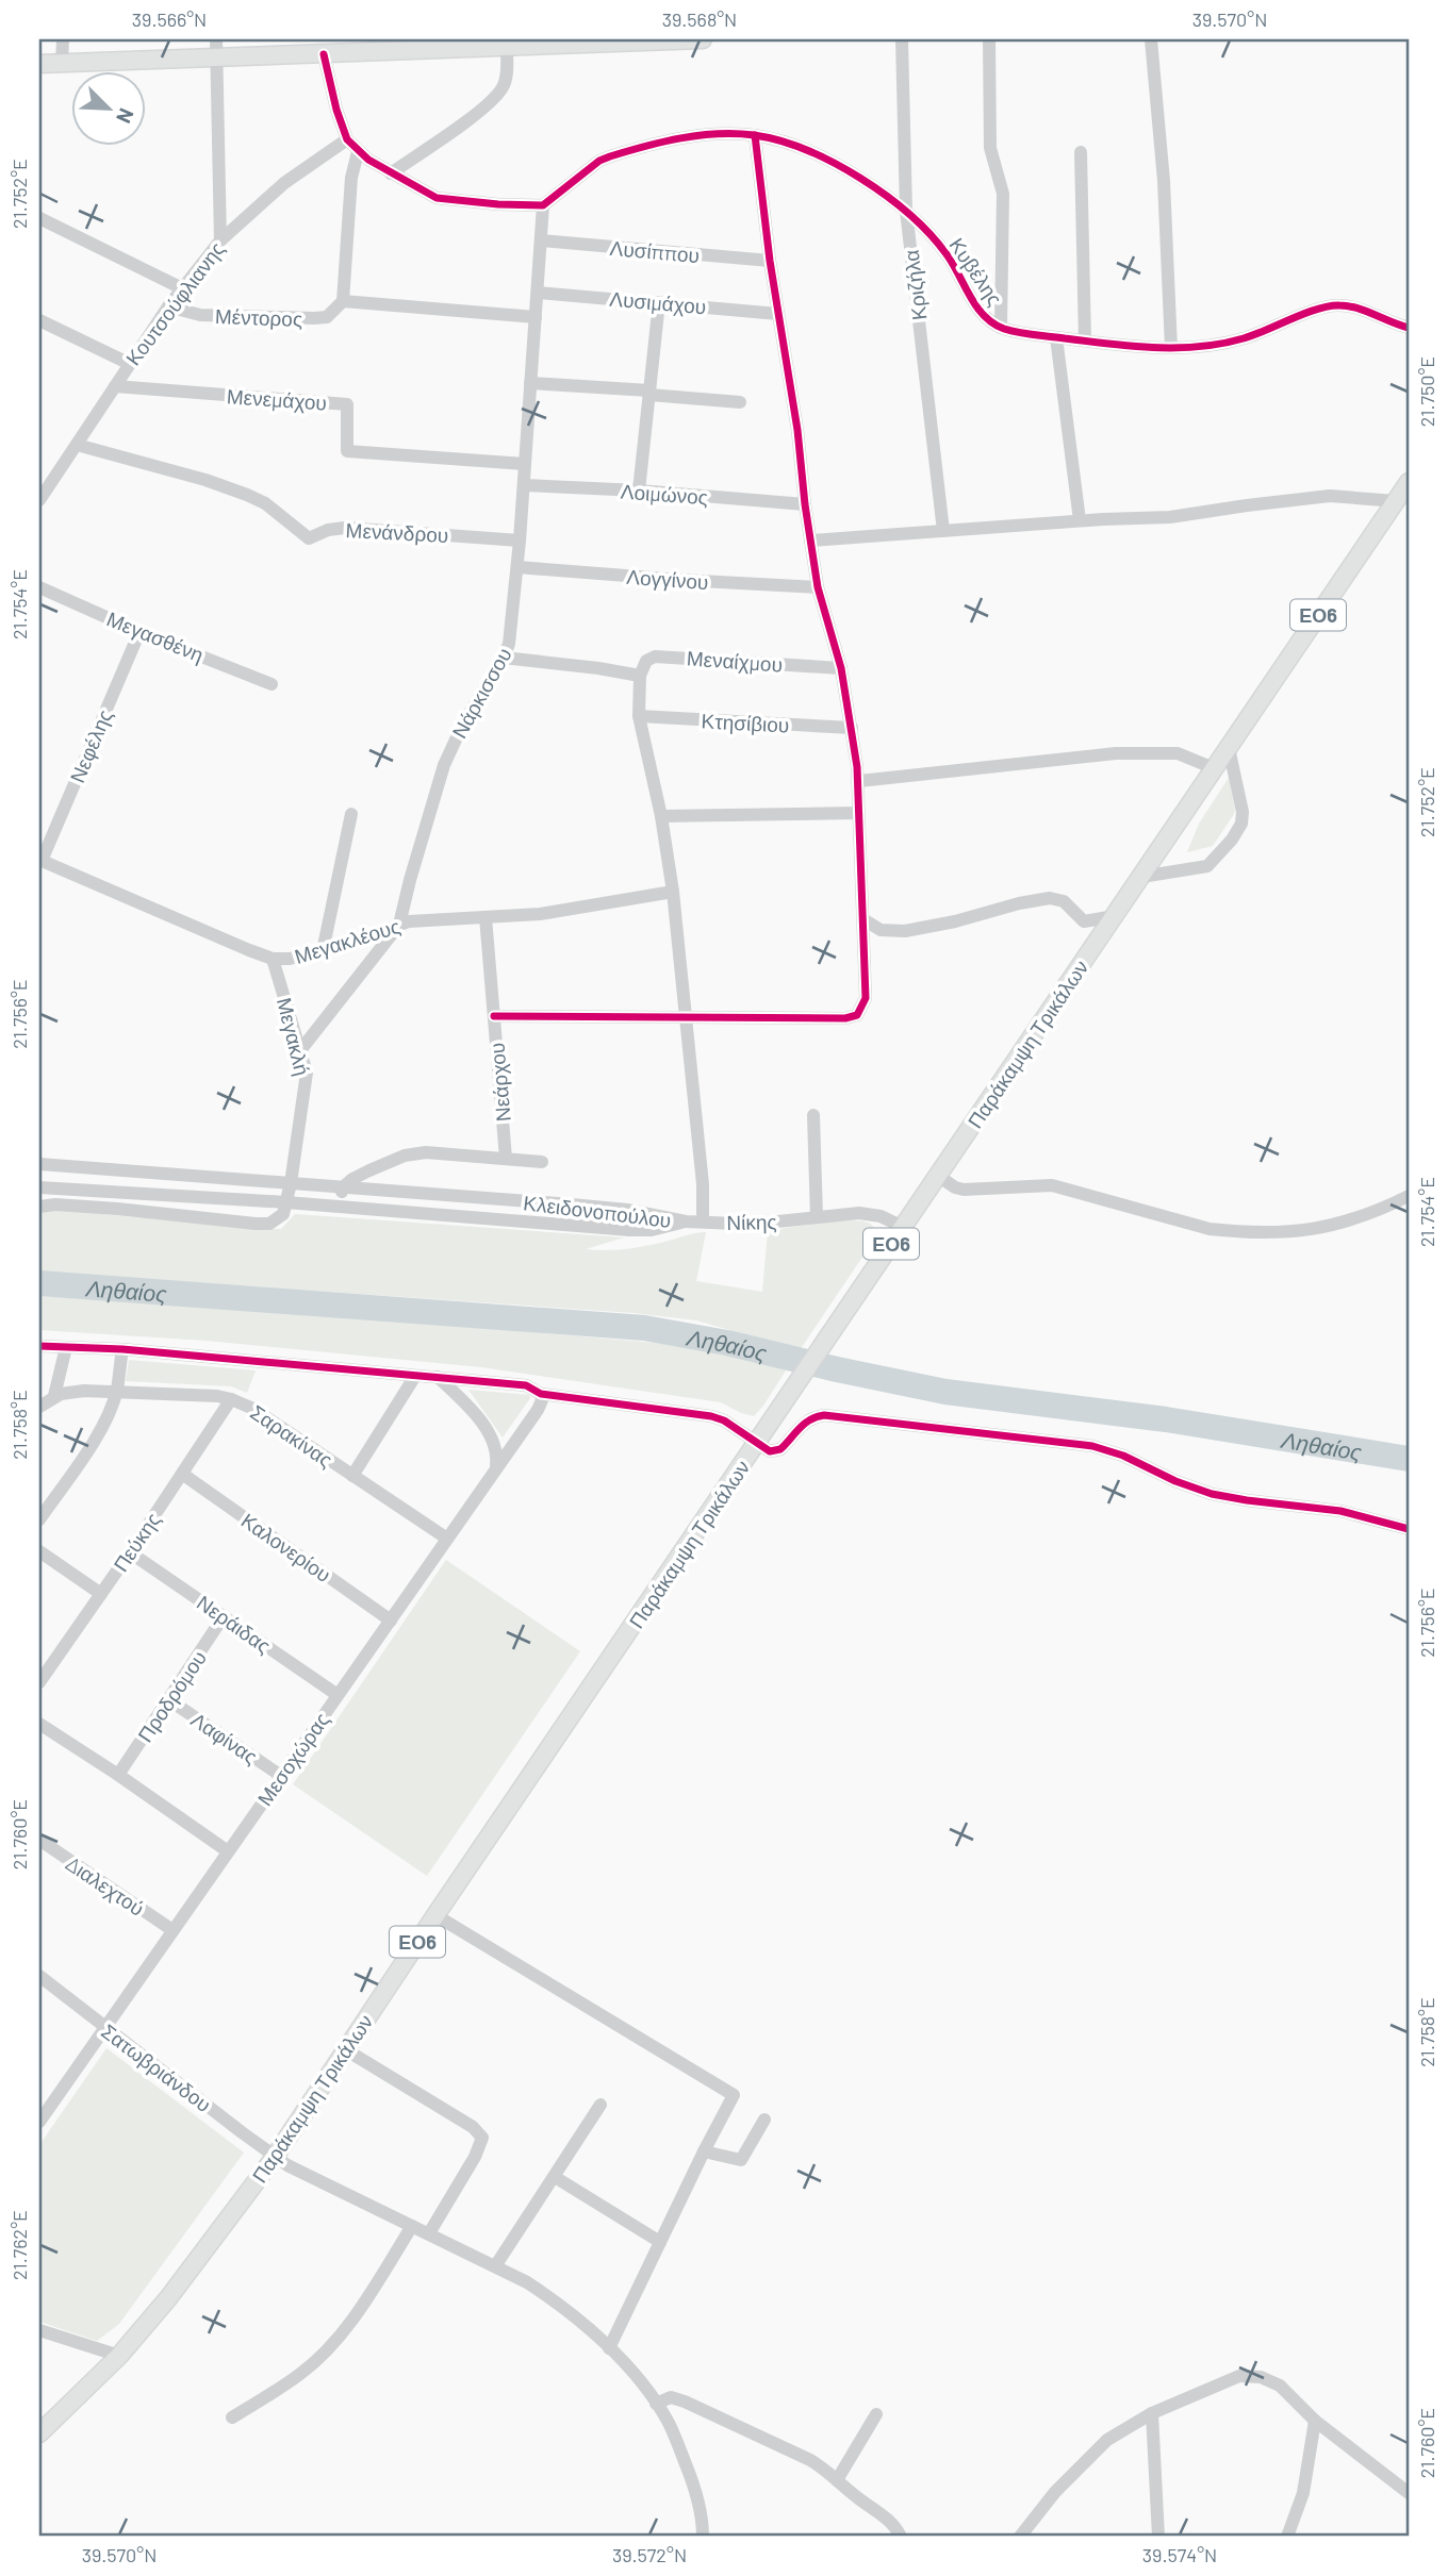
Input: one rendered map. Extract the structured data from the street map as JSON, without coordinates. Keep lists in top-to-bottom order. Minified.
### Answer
{"streets":{"main road":["ΕΟ6","Παράκαμψη Τρικάλων"],"street":["Λυσίππου","Κυβέλης","Κριζήλα","Λυσιμάχου","Κουτσούφλιανης","Μέντορος","Μενεμάχου","Λοιμώνος","Μενάνδρου","Λογγίνου","Μεγασθένη","Μεναίχμου","Νάρκισσου","Κτησίβιου","Νεφέλης","Μεγακλέους","Μεγακλή","Νεάρχου","Κλειδονοπούλου","Νίκης","Σαρακίνας","Πεύκης","Καλονερίου","Νεράιδας","Προδρόμου","Λαφίνας","Μεσοχώρας","Διαλεχτού","Σατωβριάνδου"]},"crossings":[["Λυσίππου","Νάρκισσου"],["Κυβέλης","Κριζήλα"],["Κυβέλης","Νάρκισσου"],["Λυσιμάχου","Νάρκισσου"],["Κουτσούφλιανης","Μέντορος"],["Κουτσούφλιανης","Μενεμάχου"],["Κουτσούφλιανης","Μενάνδρου"],["Μενεμάχου","Νάρκισσου"],["Λοιμώνος","Νάρκισσου"],["Μενάνδρου","Νάρκισσου"],["Λογγίνου","Νάρκισσου"],["Μεγασθένη","Νεφέλης"],["Νάρκισσου","Μεγακλέους"],["Νάρκισσου","Μεγακλή"],["Νεφέλης","Μεγακλέους"],["Μεγακλέους","Μεγακλή"],["Μεγακλέους","Νεάρχου"],["Μεγακλή","Κλειδονοπούλου"],["Παράκαμψη Τρικάλων","Νίκης"],["Παράκαμψη Τρικάλων","Σατωβριάνδου"],["Κλειδονοπούλου","Νίκης"],["Σαρακίνας","Πεύκης"],["Σαρακίνας","Μεσοχώρας"],["Πεύκης","Καλονερίου"],["Πεύκης","Νεράιδας"],["Καλονερίου","Μεσοχώρας"],["Νεράιδας","Προδρόμου"],["Νεράιδας","Μεσοχώρας"],["Προδρόμου","Λαφίνας"],["Λαφίνας","Μεσοχώρας"],["Μεσοχώρας","Διαλεχτού"],["Μεσοχώρας","Σατωβριάνδου"]],"water":["Ληθαίος"],"north":"bottom right","coordinates":["39.566°N","39.568°N","39.570°N","21.752°E","21.750°E","21.754°E","21.756°E","21.758°E","21.760°E","21.762°E","39.572°N","39.574°N"]}
